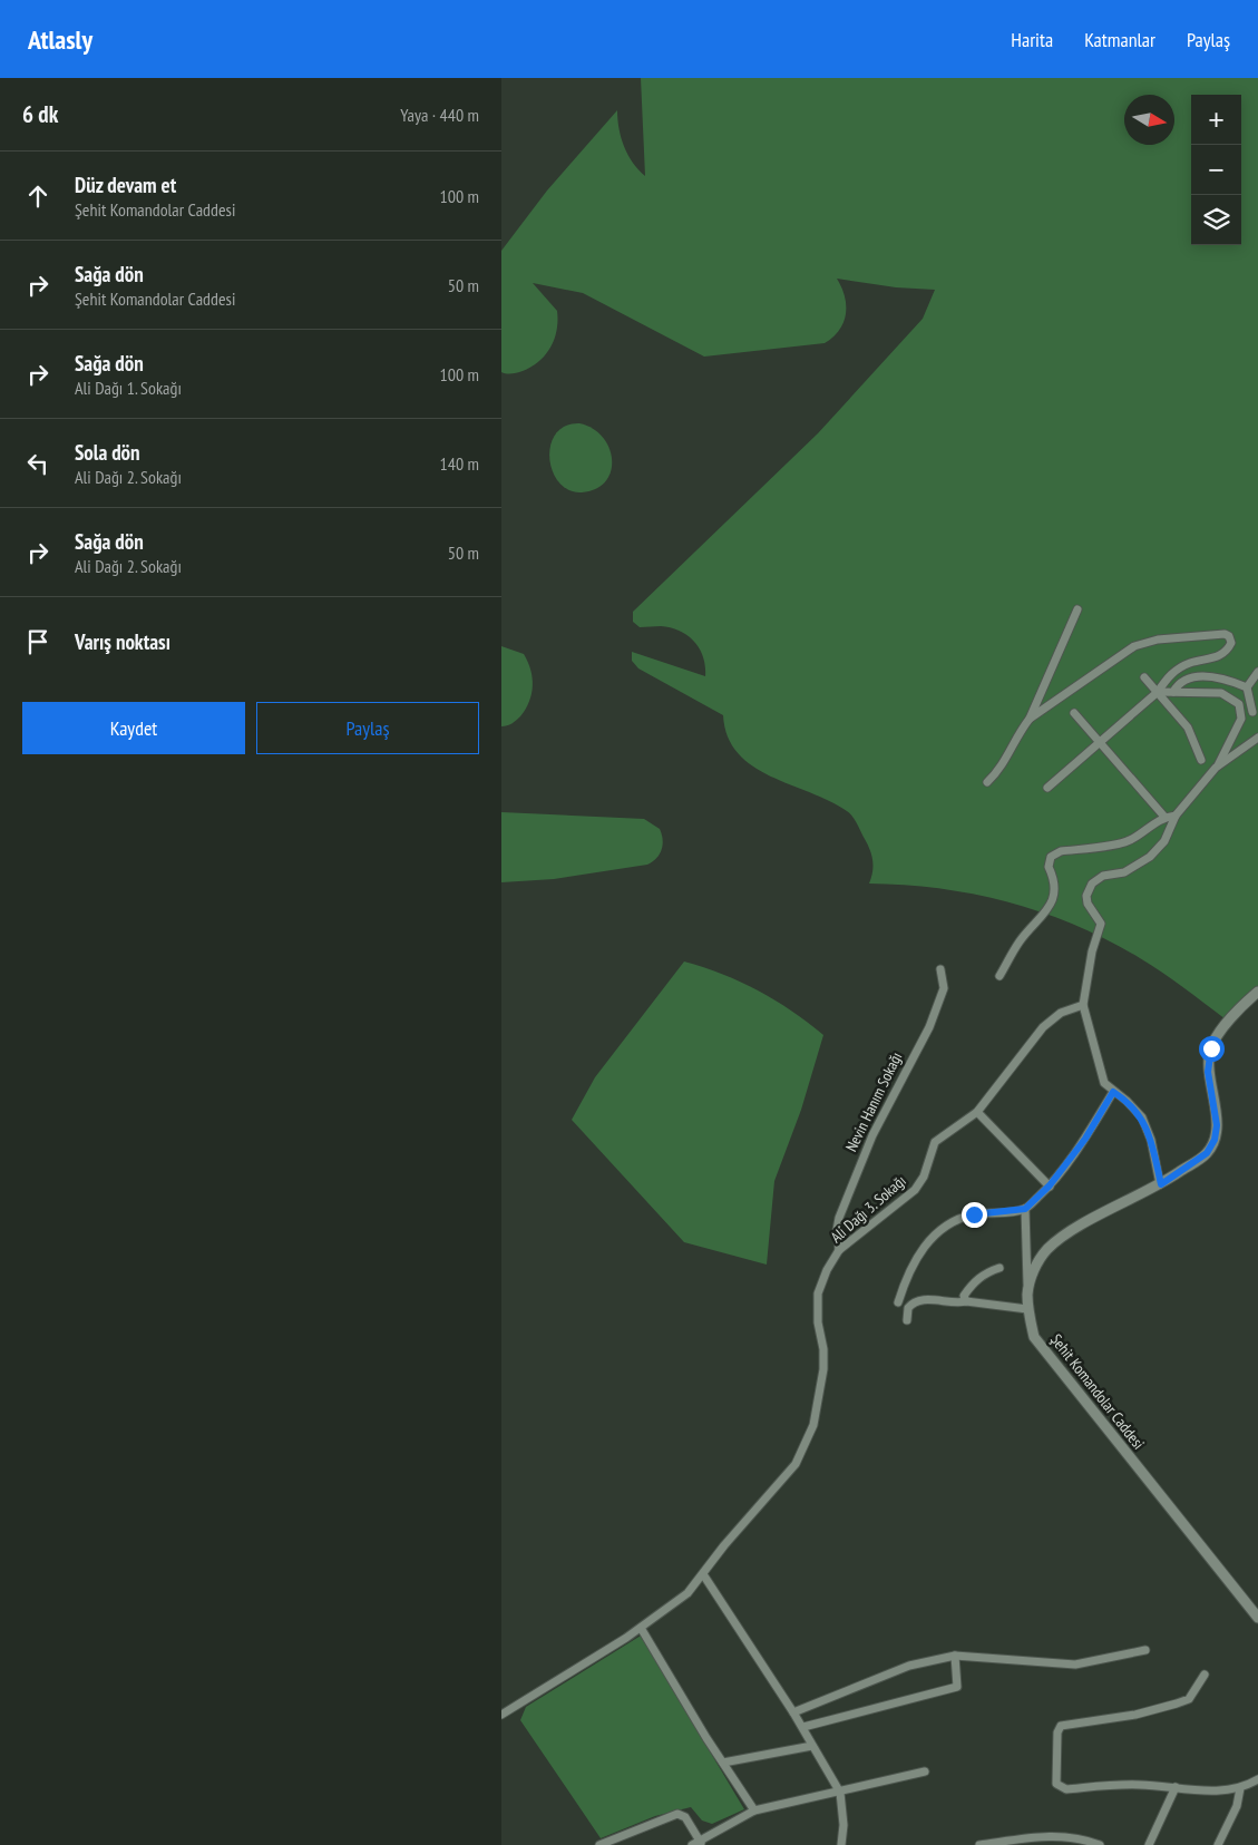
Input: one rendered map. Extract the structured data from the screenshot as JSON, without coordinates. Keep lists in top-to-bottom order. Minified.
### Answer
{"streets":{"main road":["Şehit Komandolar Caddesi"],"street":["Nevin Hanım Sokağı","Ali Dağı 3. Sokağı"]},"crossings":[["Nevin Hanım Sokağı","Ali Dağı 3. Sokağı"]],"north":"right","page":{"header":"Atlasly","nav":["Harita","Katmanlar","Paylaş"],"heading":["6 dk","Yaya · 440 m"],"map_buttons":["+","−"],"list":[["Düz devam et","Şehit Komandolar Caddesi","100 m"],["Sağa dön","Şehit Komandolar Caddesi","50 m"],["Sağa dön","Ali Dağı 1. Sokağı","100 m"],["Sola dön","Ali Dağı 2. Sokağı","140 m"],["Sağa dön","Ali Dağı 2. Sokağı","50 m"],"Varış noktası"],"buttons":["Kaydet","Paylaş"]}}
